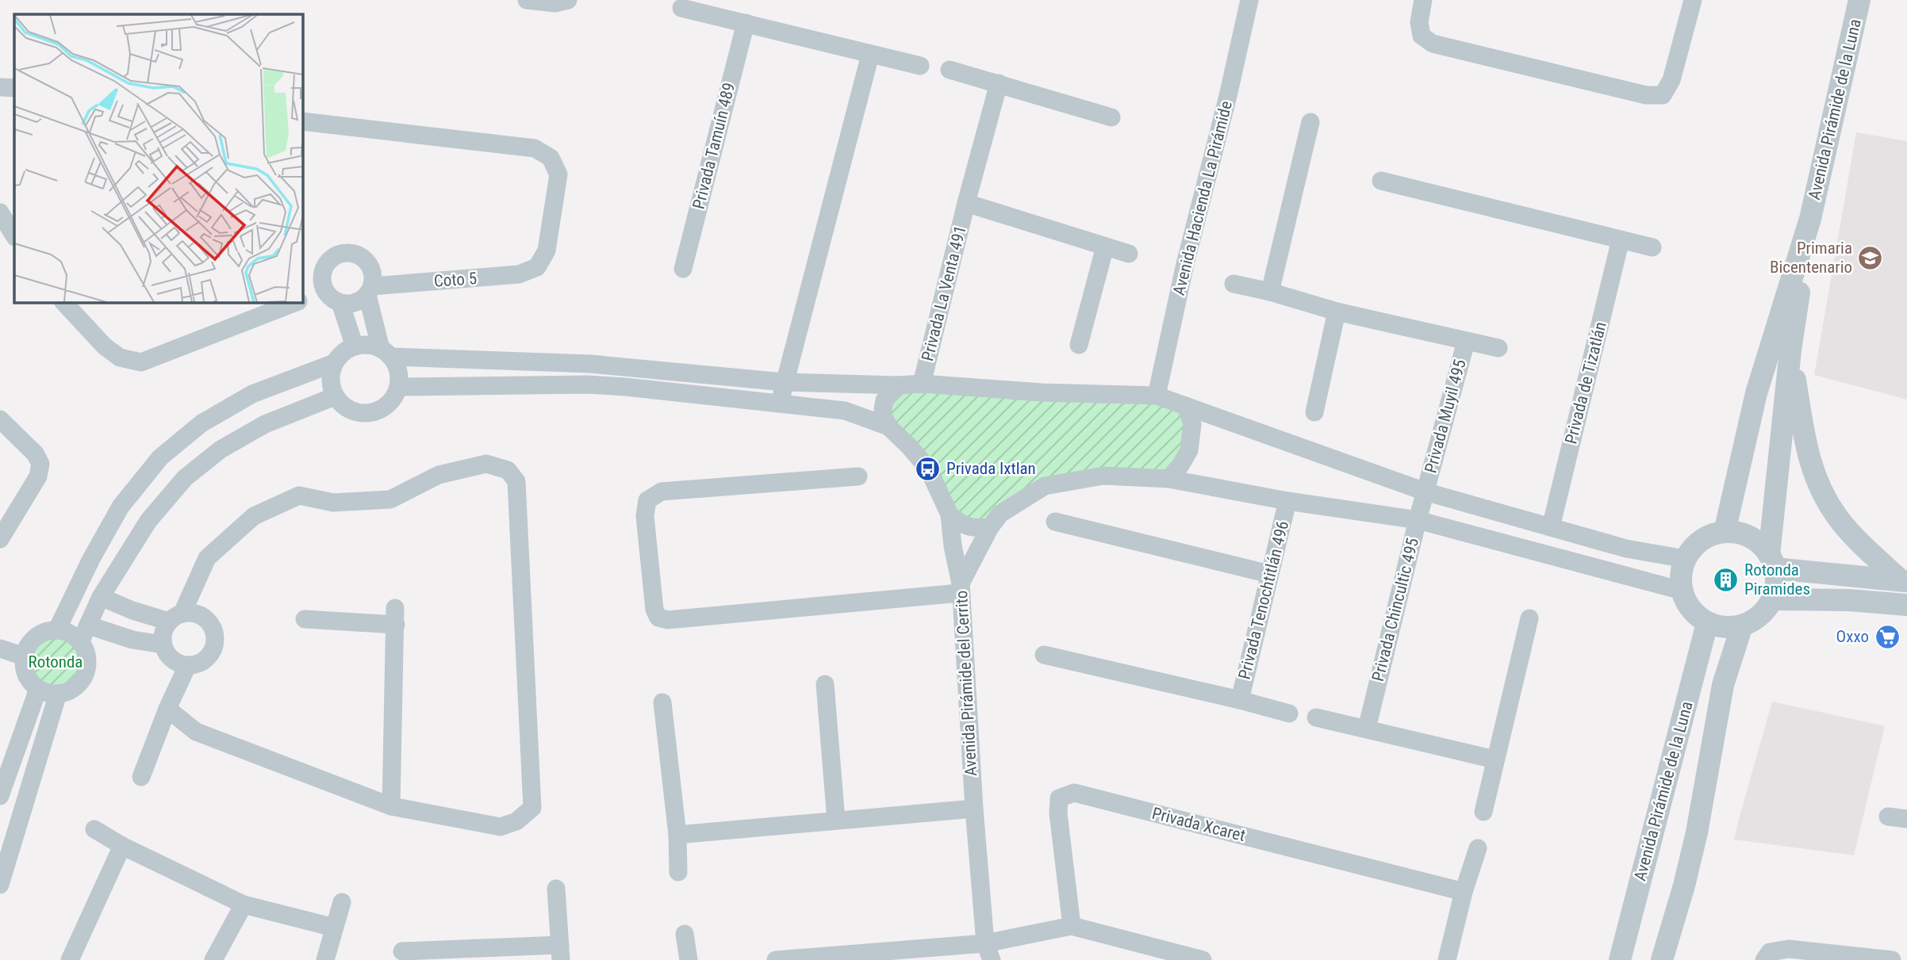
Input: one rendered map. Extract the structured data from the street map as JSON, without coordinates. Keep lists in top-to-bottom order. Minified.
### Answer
{"streets":{"street":["Avenida Pirámide de la Luna","Privada Tamuín 489","Avenida Hacienda La Pirámide","Coto 5","Privada La Venta 491","Privada de Tizatlán","Privada Muyil 495","Privada Tenochtitlán 496","Privada Chincultic 495","Avenida Pirámide del Cerrito","Privada Xcaret"]},"crossings":[["Privada Muyil 495","Privada Chincultic 495"]],"parks":["Rotonda"],"places":{"school or university":["Primaria Bicentenario"],"bus stop":["Privada Ixtlan"],"building":["Rotonda Piramides"],"supermarket":["Oxxo"]}}
